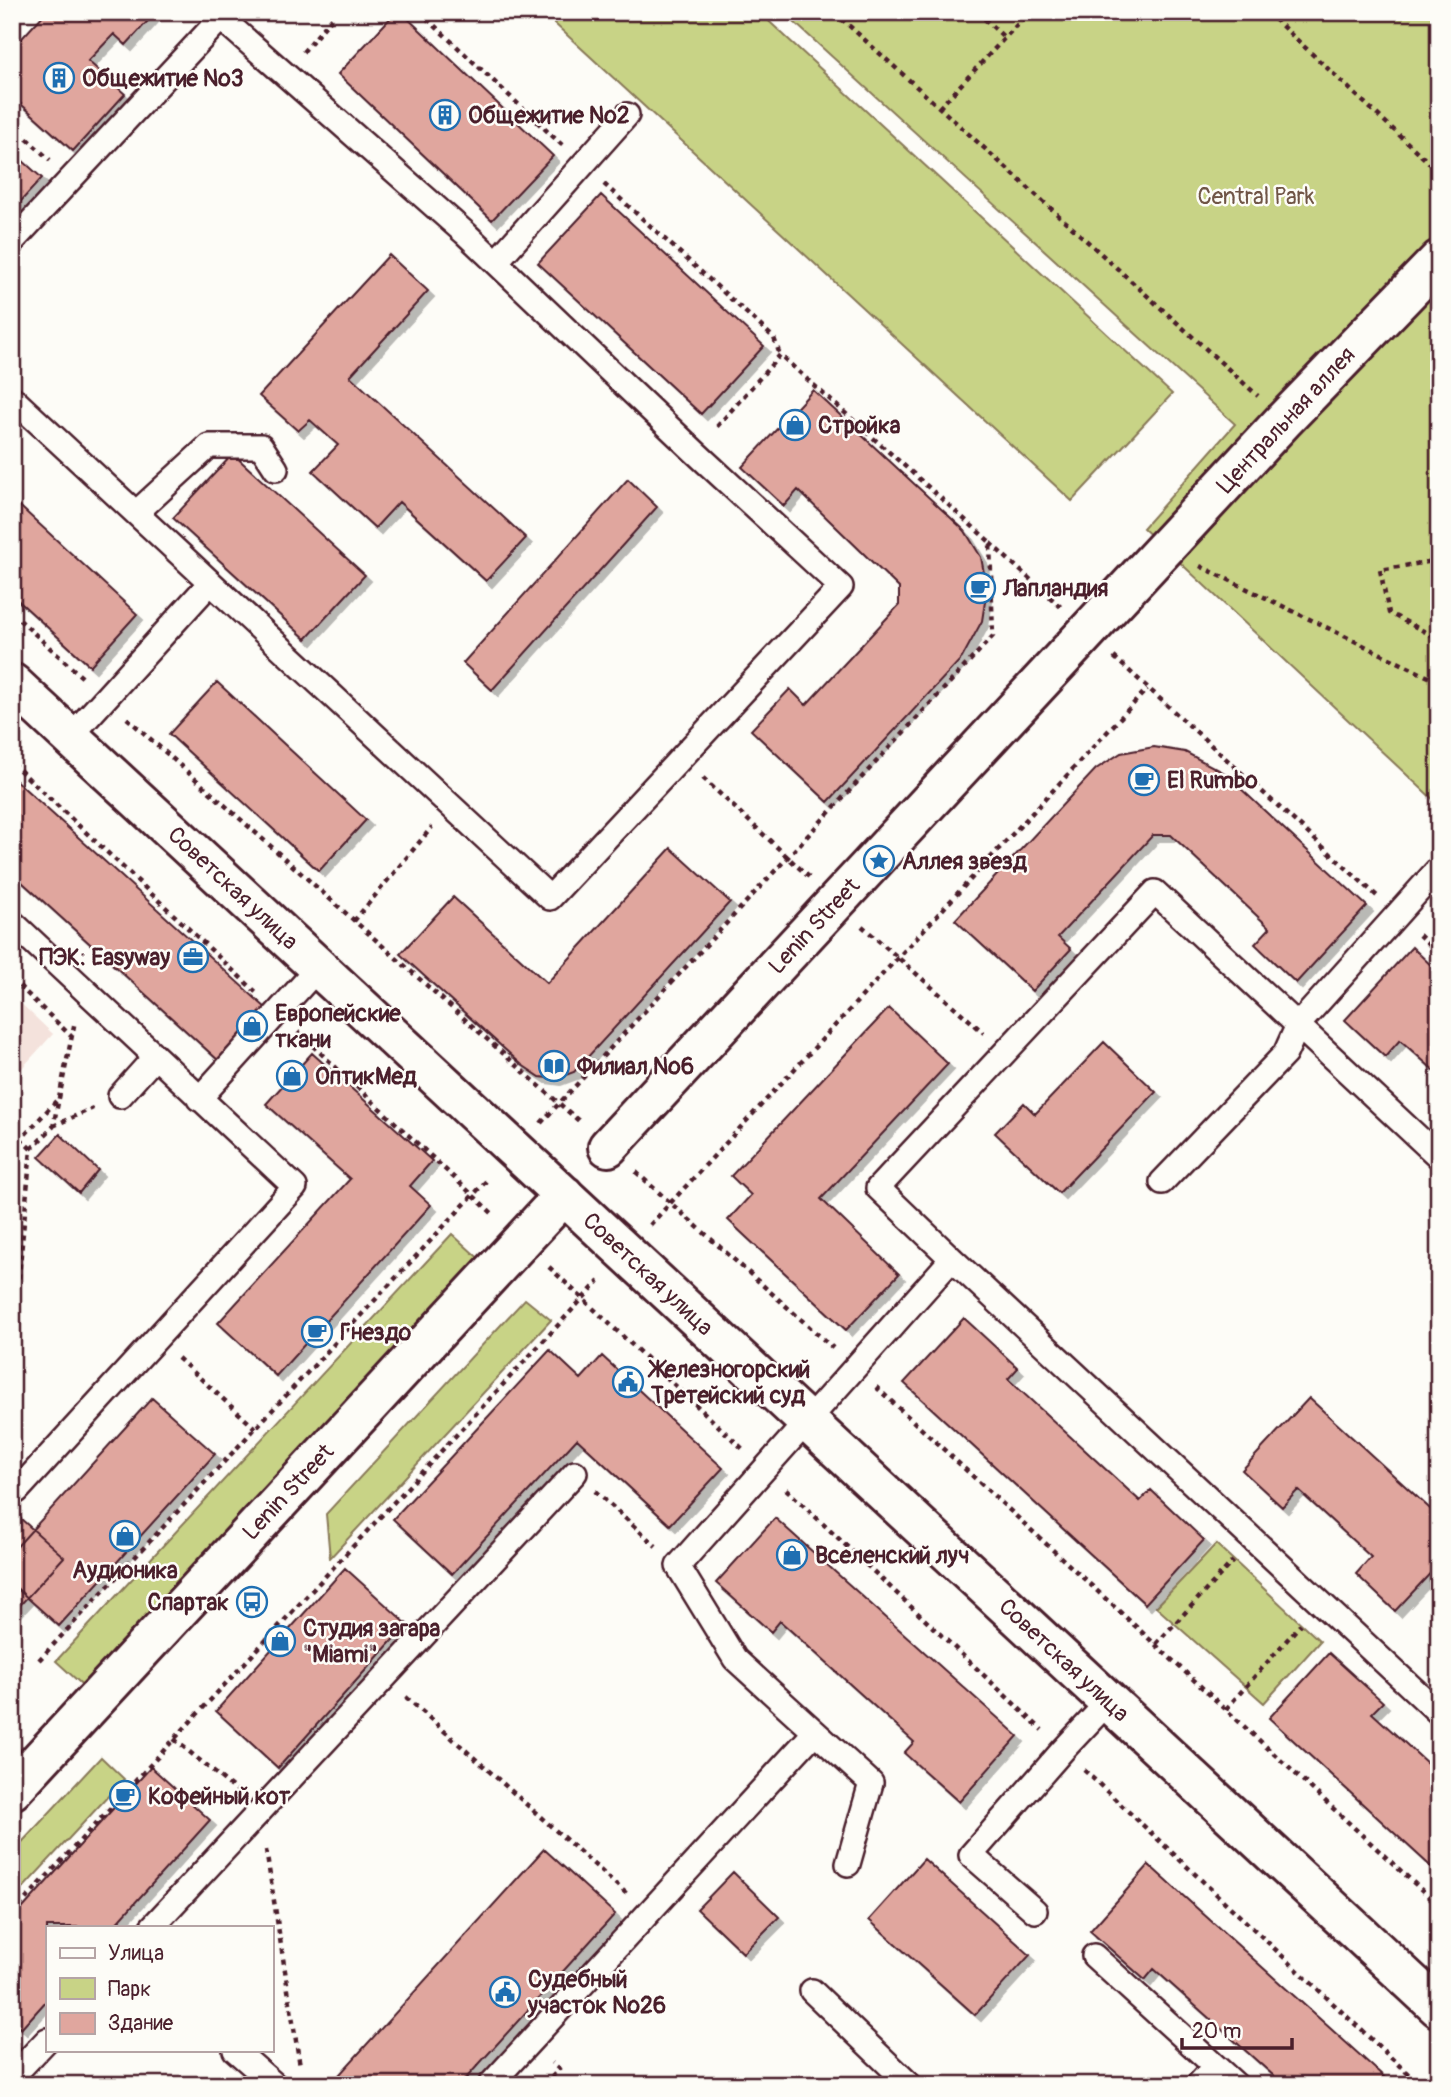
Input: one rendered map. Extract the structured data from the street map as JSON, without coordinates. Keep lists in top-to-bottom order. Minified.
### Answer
{"streets":{"main road":["Центральная аллея","Советская улица","Lenin Street"]},"crossings":[["Центральная аллея","Lenin Street"],["Советская улица","Lenin Street"]],"parks":["Central Park"],"places":{"building":["Общежитие №3","Общежитие №2"],"shop":["Стройка","Европейские ткани","ОптикМед","Аудионика","Вселенский луч","Студия загара \"Miami\""],"cafe":["Лапландия","El Rumbo","Гнездо","Кофейный кот"],"place":["Аллея звезд"],"office":["ПЭК: Easyway"],"library":["Филиал №6"],"public building":["Железногорский Третейский суд","Судебный участок №26"],"bus stop":["Спартак"]},"legend":["Улица","Парк","Здание"],"scale_bar":"20 m"}
